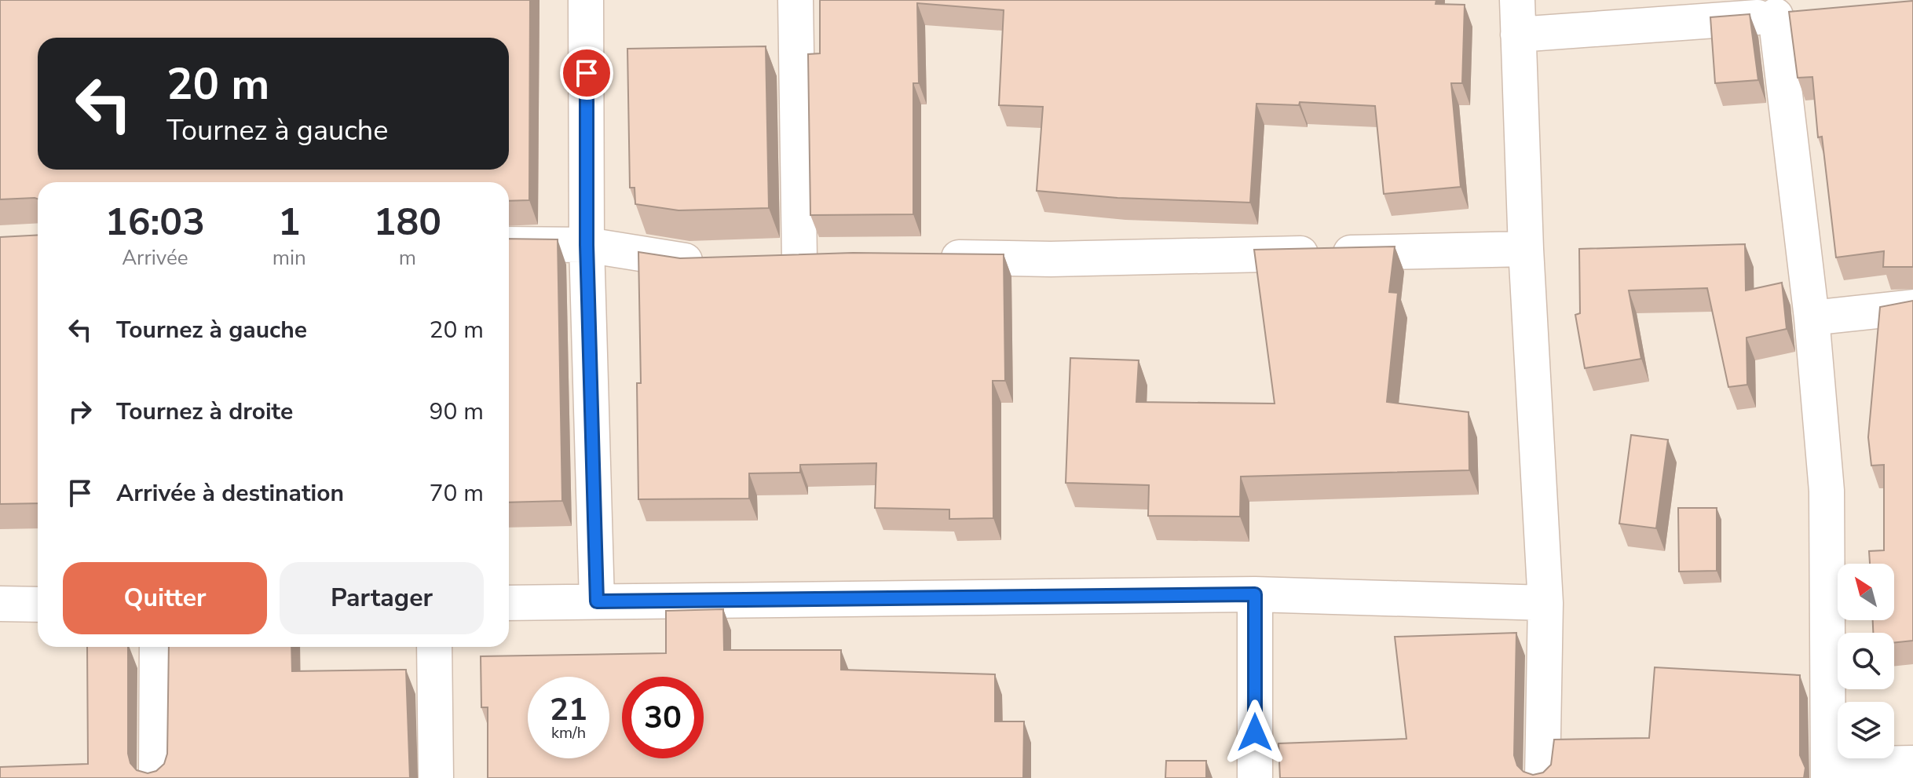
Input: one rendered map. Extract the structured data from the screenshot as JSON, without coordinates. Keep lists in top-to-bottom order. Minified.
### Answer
{"north":"top left","page":{"turn":["20 m","Tournez à gauche"],"eta":["16:03","Arrivée","1","min","180","m"],"list":[{"name":"Tournez à gauche","value":"20 m"},{"name":"Tournez à droite","value":"90 m"},{"name":"Arrivée à destination","value":"70 m"}],"buttons":["Quitter","Partager"],"speed":"21 km/h","limit":"30"}}
